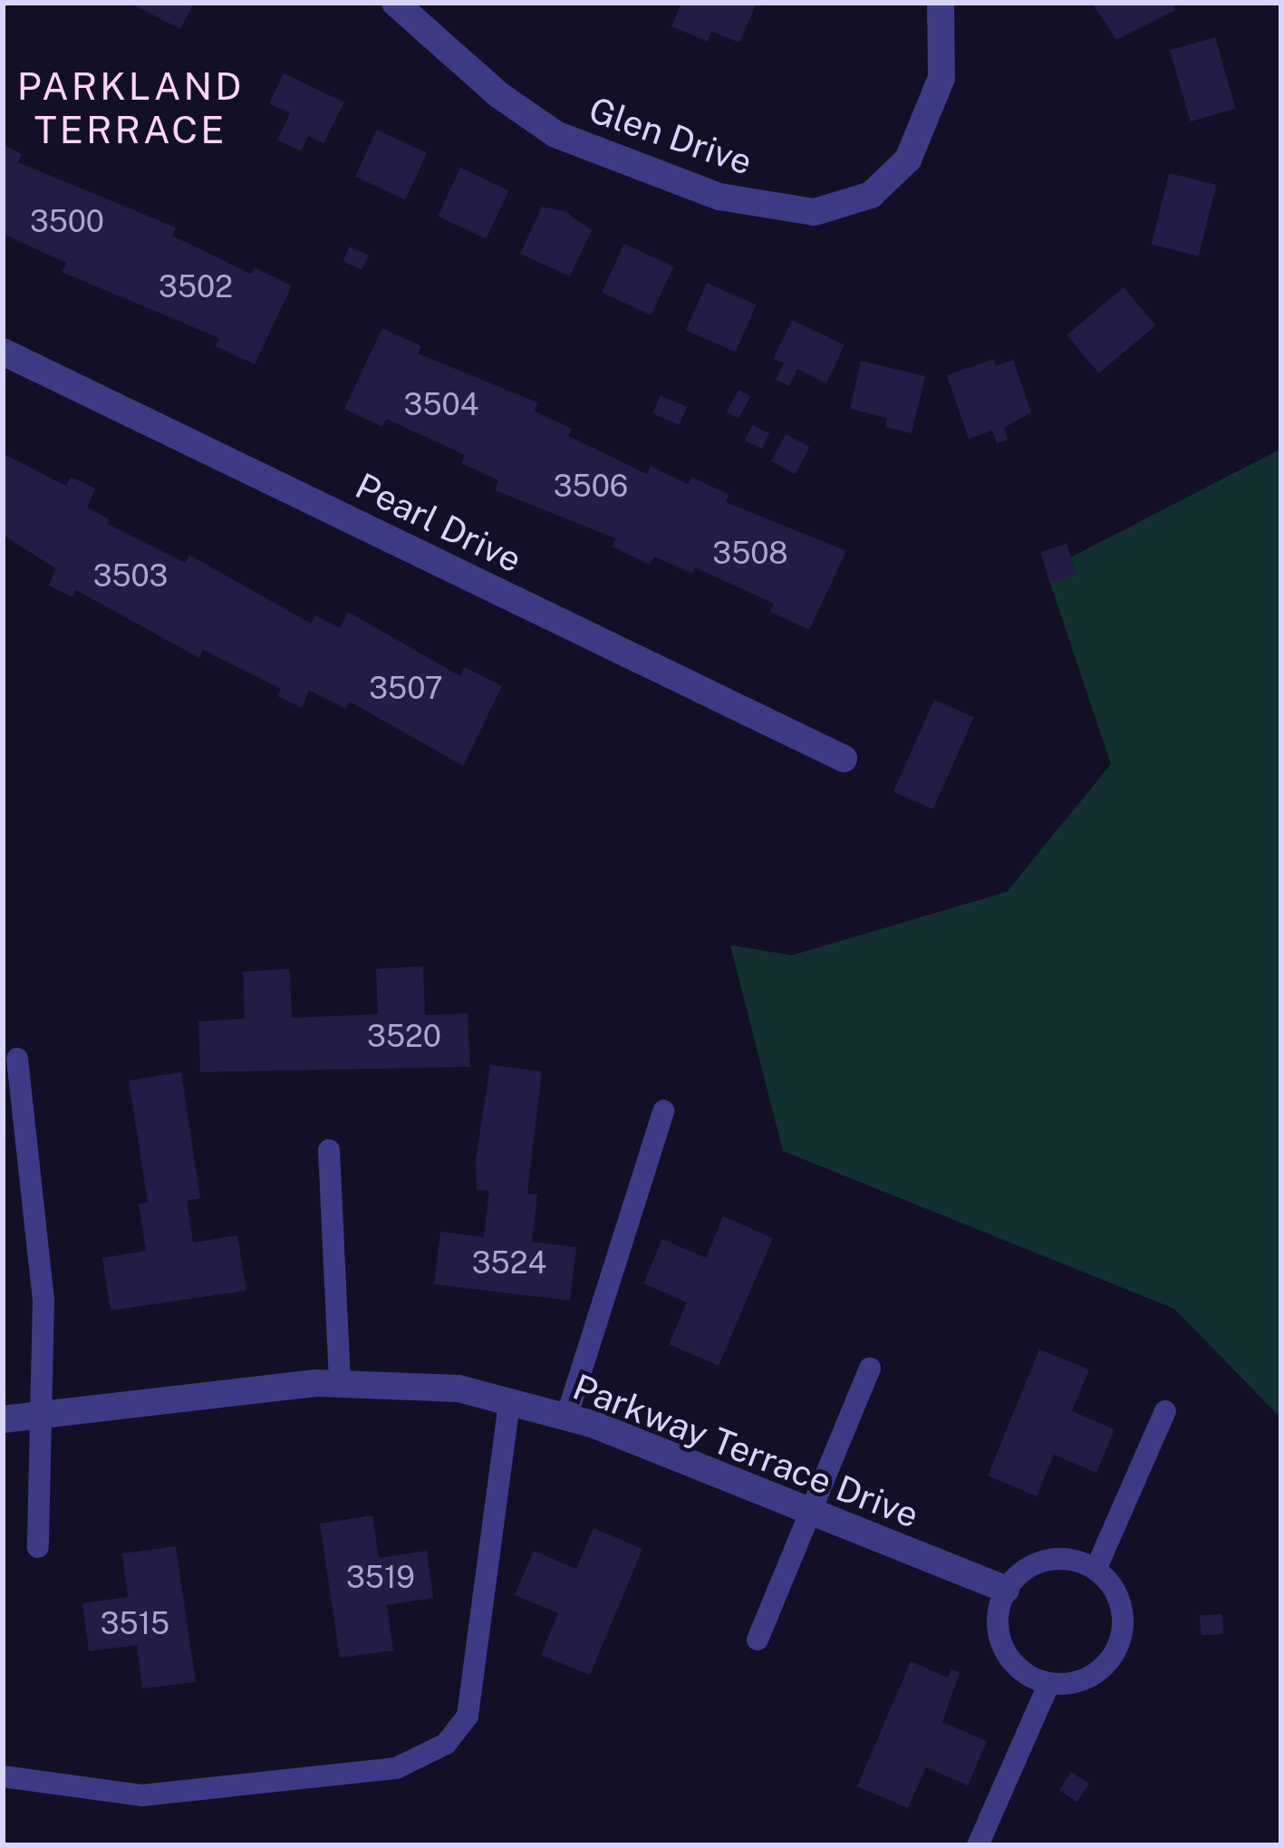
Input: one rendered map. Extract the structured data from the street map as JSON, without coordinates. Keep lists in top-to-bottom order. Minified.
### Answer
{"streets":{"street":["Glen Drive","Pearl Drive","Parkway Terrace Drive"]},"districts":["PARKLAND TERRACE"],"house_numbers":["3500","3502","3504","3506","3508","3503","3507","3520","3524","3519","3515"]}
